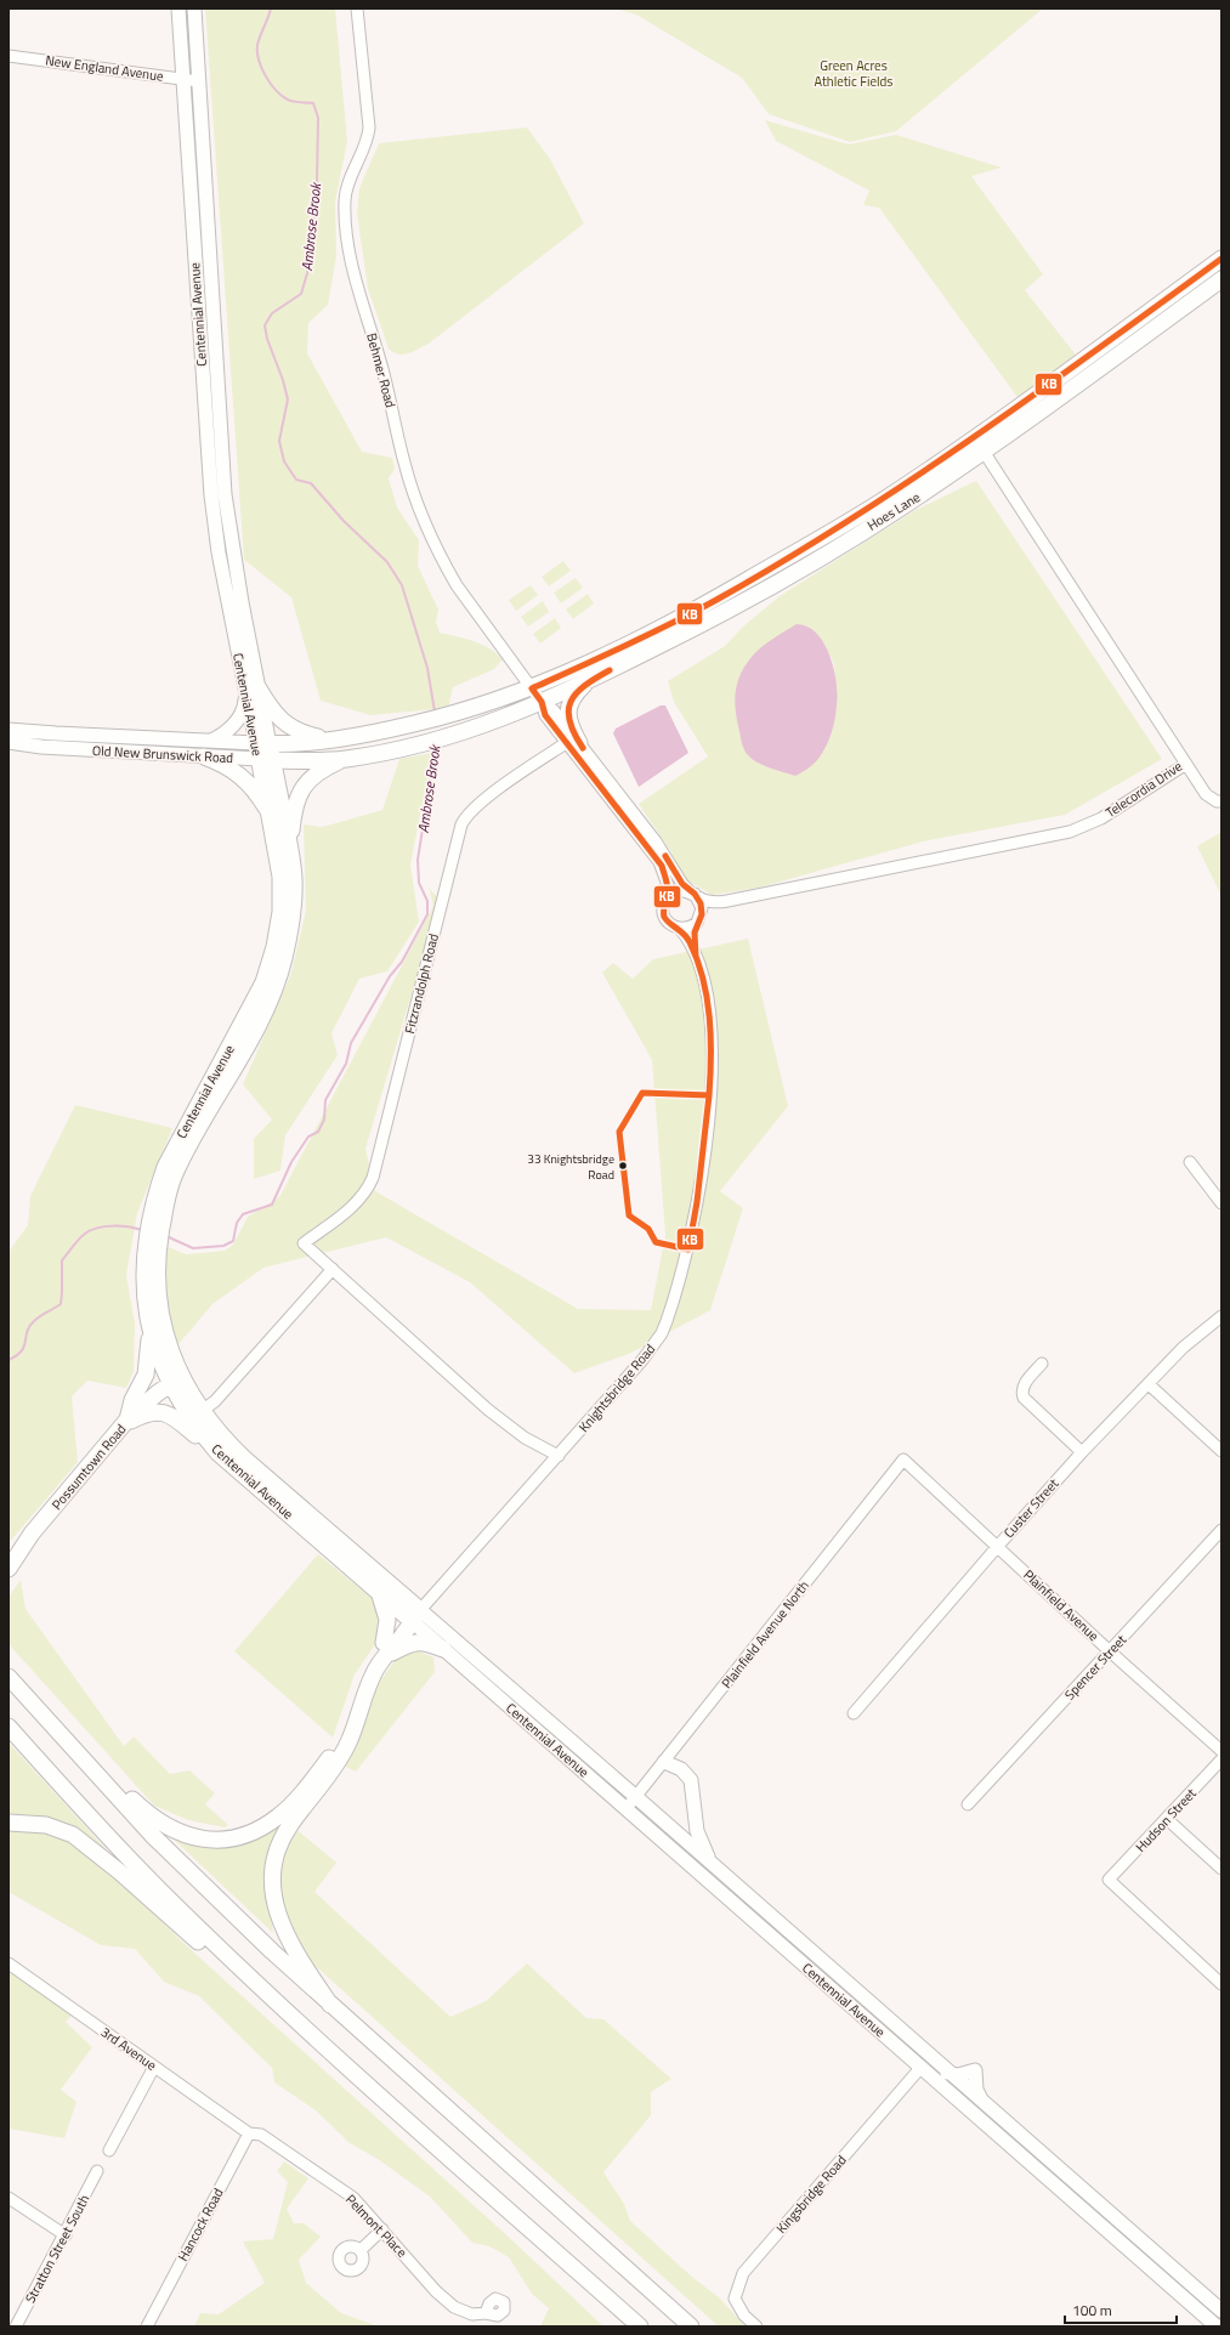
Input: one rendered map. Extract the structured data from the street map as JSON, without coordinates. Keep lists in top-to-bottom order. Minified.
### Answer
{"streets":{"highway":["Centennial Avenue","Hoes Lane","Old New Brunswick Road","Possumtown Road"],"street":["New England Avenue","Behmer Road","Telecordia Drive","Fitzrandolph Road","Knightsbridge Road","Custer Street","Plainfield Avenue","Plainfield Avenue North","Spencer Street","Hudson Street","3rd Avenue","Kingsbridge Road","Hancock Road","Pelmont Place","Stratton Street South"]},"crossings":[["New England Avenue","Centennial Avenue"],["Centennial Avenue","Old New Brunswick Road"],["Centennial Avenue","Knightsbridge Road"],["Centennial Avenue","Possumtown Road"],["Centennial Avenue","Plainfield Avenue North"],["Centennial Avenue","Kingsbridge Road"],["Behmer Road","Hoes Lane"],["Behmer Road","Old New Brunswick Road"],["Hoes Lane","Old New Brunswick Road"],["Hoes Lane","Telecordia Drive"],["Telecordia Drive","Knightsbridge Road"],["Custer Street","Plainfield Avenue"],["Plainfield Avenue","Plainfield Avenue North"],["Plainfield Avenue","Spencer Street"],["3rd Avenue","Hancock Road"],["3rd Avenue","Pelmont Place"],["Hancock Road","Pelmont Place"]],"water":["Ambrose Brook"],"parks":["Green Acres Athletic Fields"],"places":["33 Knightsbridge Road"],"lines":["transit line KB"],"scale_bar":"100 m"}
